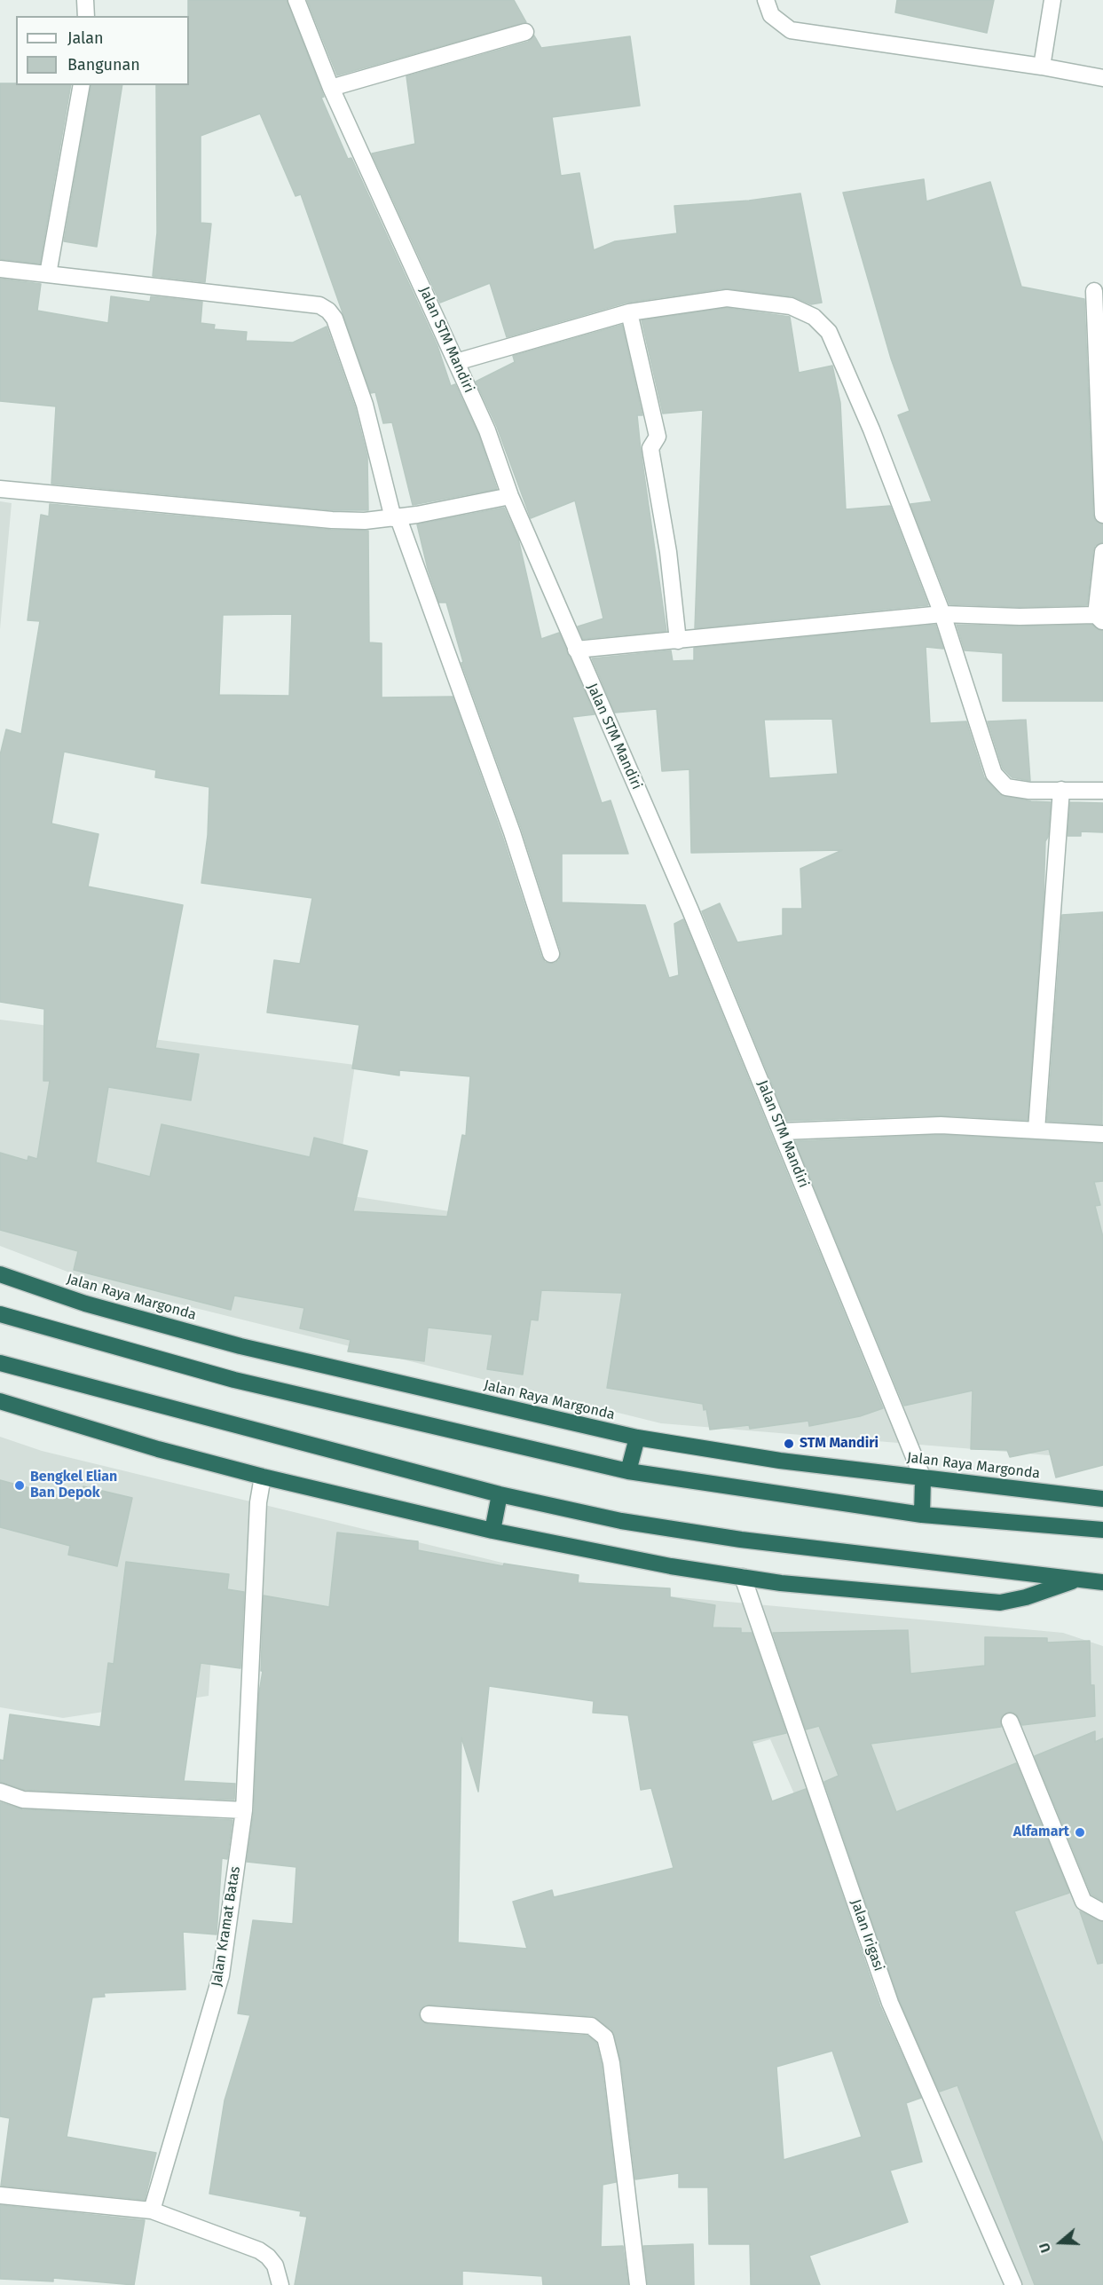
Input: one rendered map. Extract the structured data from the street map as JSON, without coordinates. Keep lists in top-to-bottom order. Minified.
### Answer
{"streets":{"highway":["Jalan Raya Margonda"],"street":["Jalan STM Mandiri","Jalan Kramat Batas","Jalan Irigasi"]},"crossings":[["Jalan STM Mandiri","Jalan Raya Margonda"]],"places":["STM Mandiri","Bengkel Elian Ban Depok","Alfamart"],"legend":["Jalan","Bangunan"],"north":"left"}
